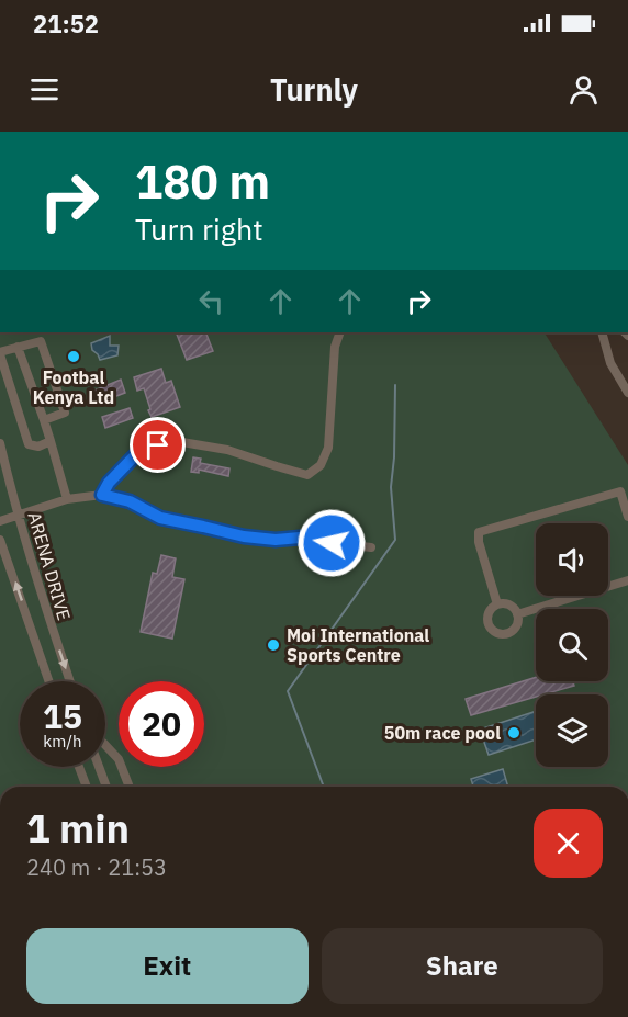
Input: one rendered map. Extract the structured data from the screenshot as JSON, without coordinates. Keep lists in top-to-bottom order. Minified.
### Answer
{"streets":{"street":["ARENA DRIVE"]},"places":["Footbal Kenya Ltd","Moi International Sports Centre","50m race pool"],"page":{"status":"21:52","header":"Turnly","turn":["180 m","Turn right"],"speed":"15 km/h","limit":"20","heading":["1 min","240 m · 21:53"],"buttons":["Exit","Share"]}}
